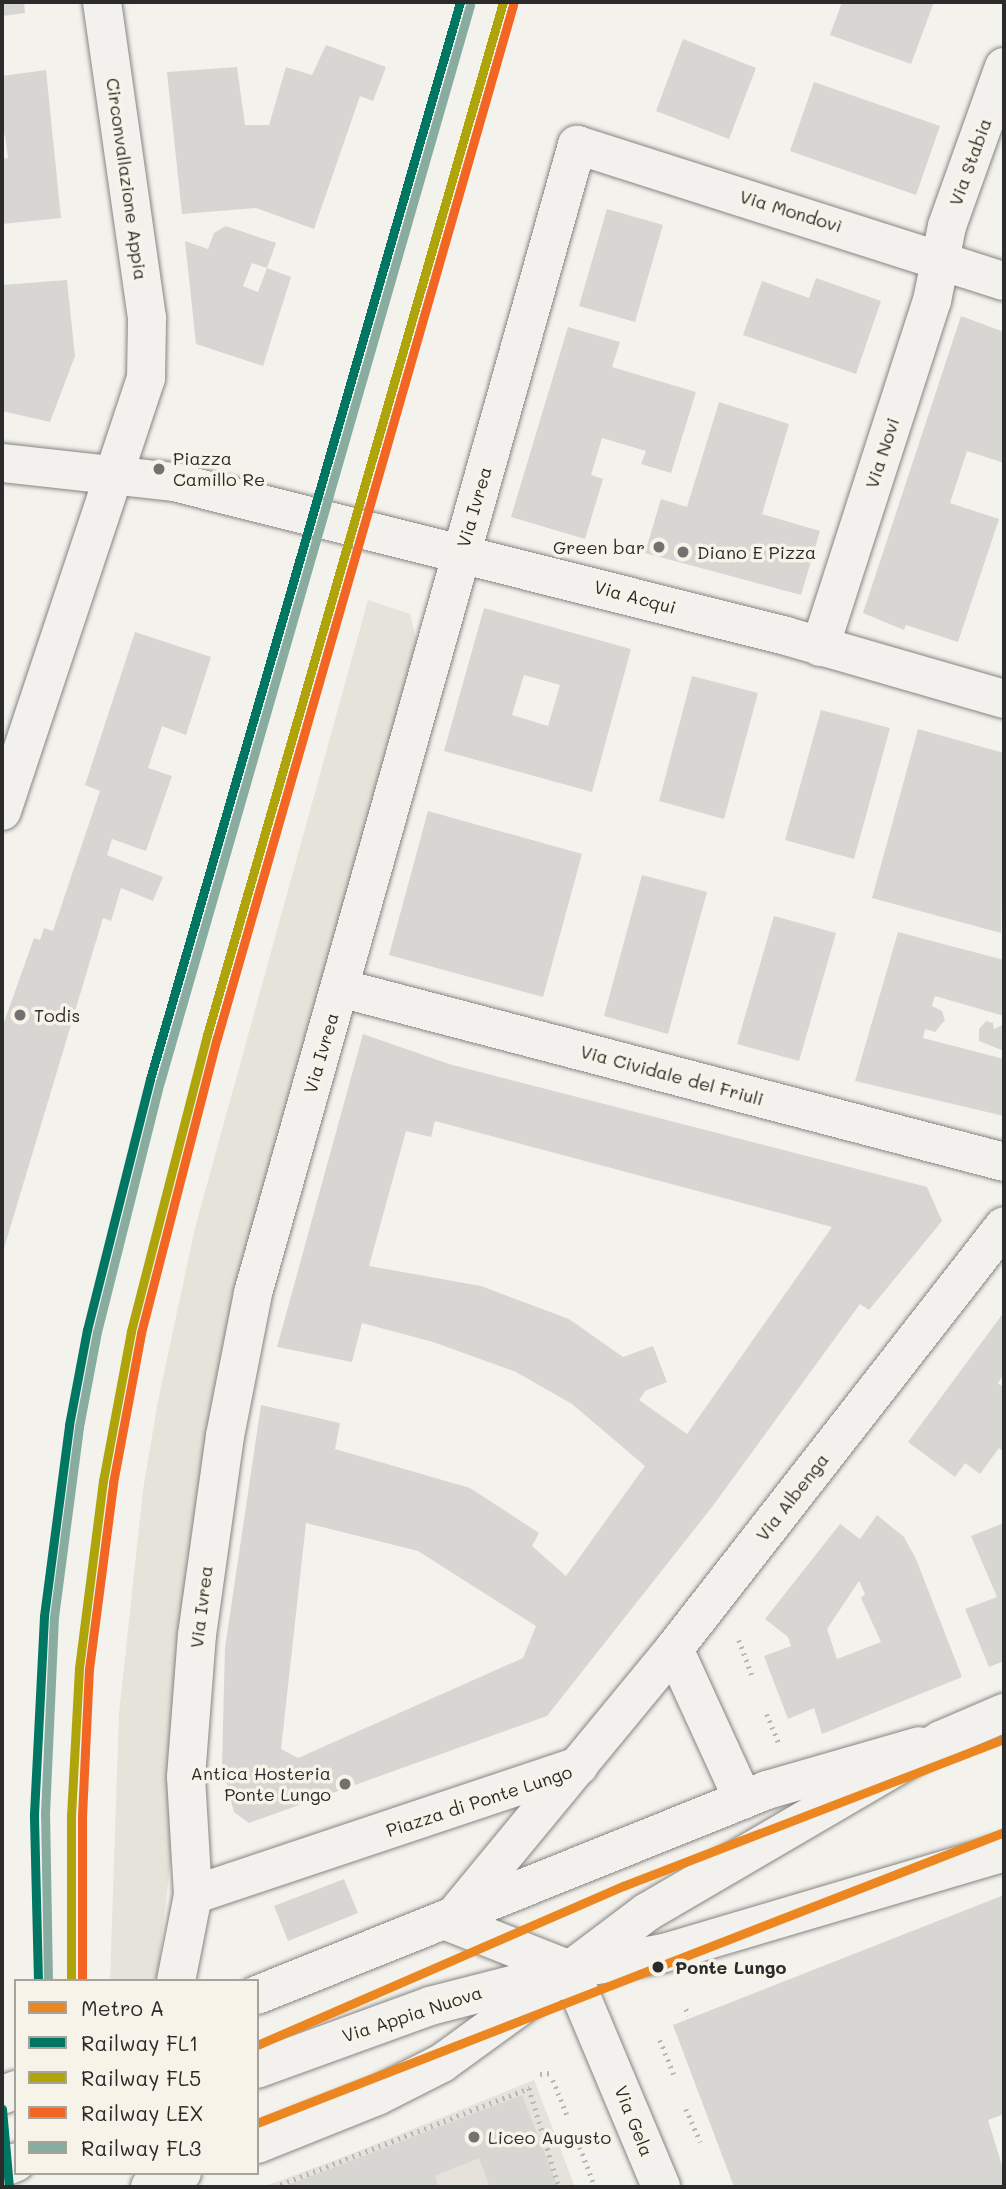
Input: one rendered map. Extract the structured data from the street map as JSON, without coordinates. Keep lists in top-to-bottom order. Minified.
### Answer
{"streets":{"street":["Via Stabia","Circonvallazione Appia","Via Mondovì","Via Novi","Via Ivrea","Via Acqui","Via Cividale del Friuli","Via Albenga","Piazza di Ponte Lungo","Via Appia Nuova","Via Gela"]},"crossings":[["Via Stabia","Via Mondovì"],["Via Stabia","Via Novi"],["Circonvallazione Appia","Via Acqui"],["Via Mondovì","Via Novi"],["Via Mondovì","Via Ivrea"],["Via Novi","Via Acqui"],["Via Ivrea","Via Acqui"],["Via Ivrea","Via Cividale del Friuli"],["Via Ivrea","Piazza di Ponte Lungo"],["Via Albenga","Piazza di Ponte Lungo"],["Via Appia Nuova","Via Gela"]],"places":["Piazza Camillo Re","Green bar","Diano E Pizza","Todis","Antica Hosteria Ponte Lungo","Ponte Lungo","Liceo Augusto"],"lines":["rail line FL1","rail line FL5","rail line LEX","rail line FL3","metro line A"],"legend":["Metro A","Railway FL1","Railway FL5","Railway LEX","Railway FL3"]}
